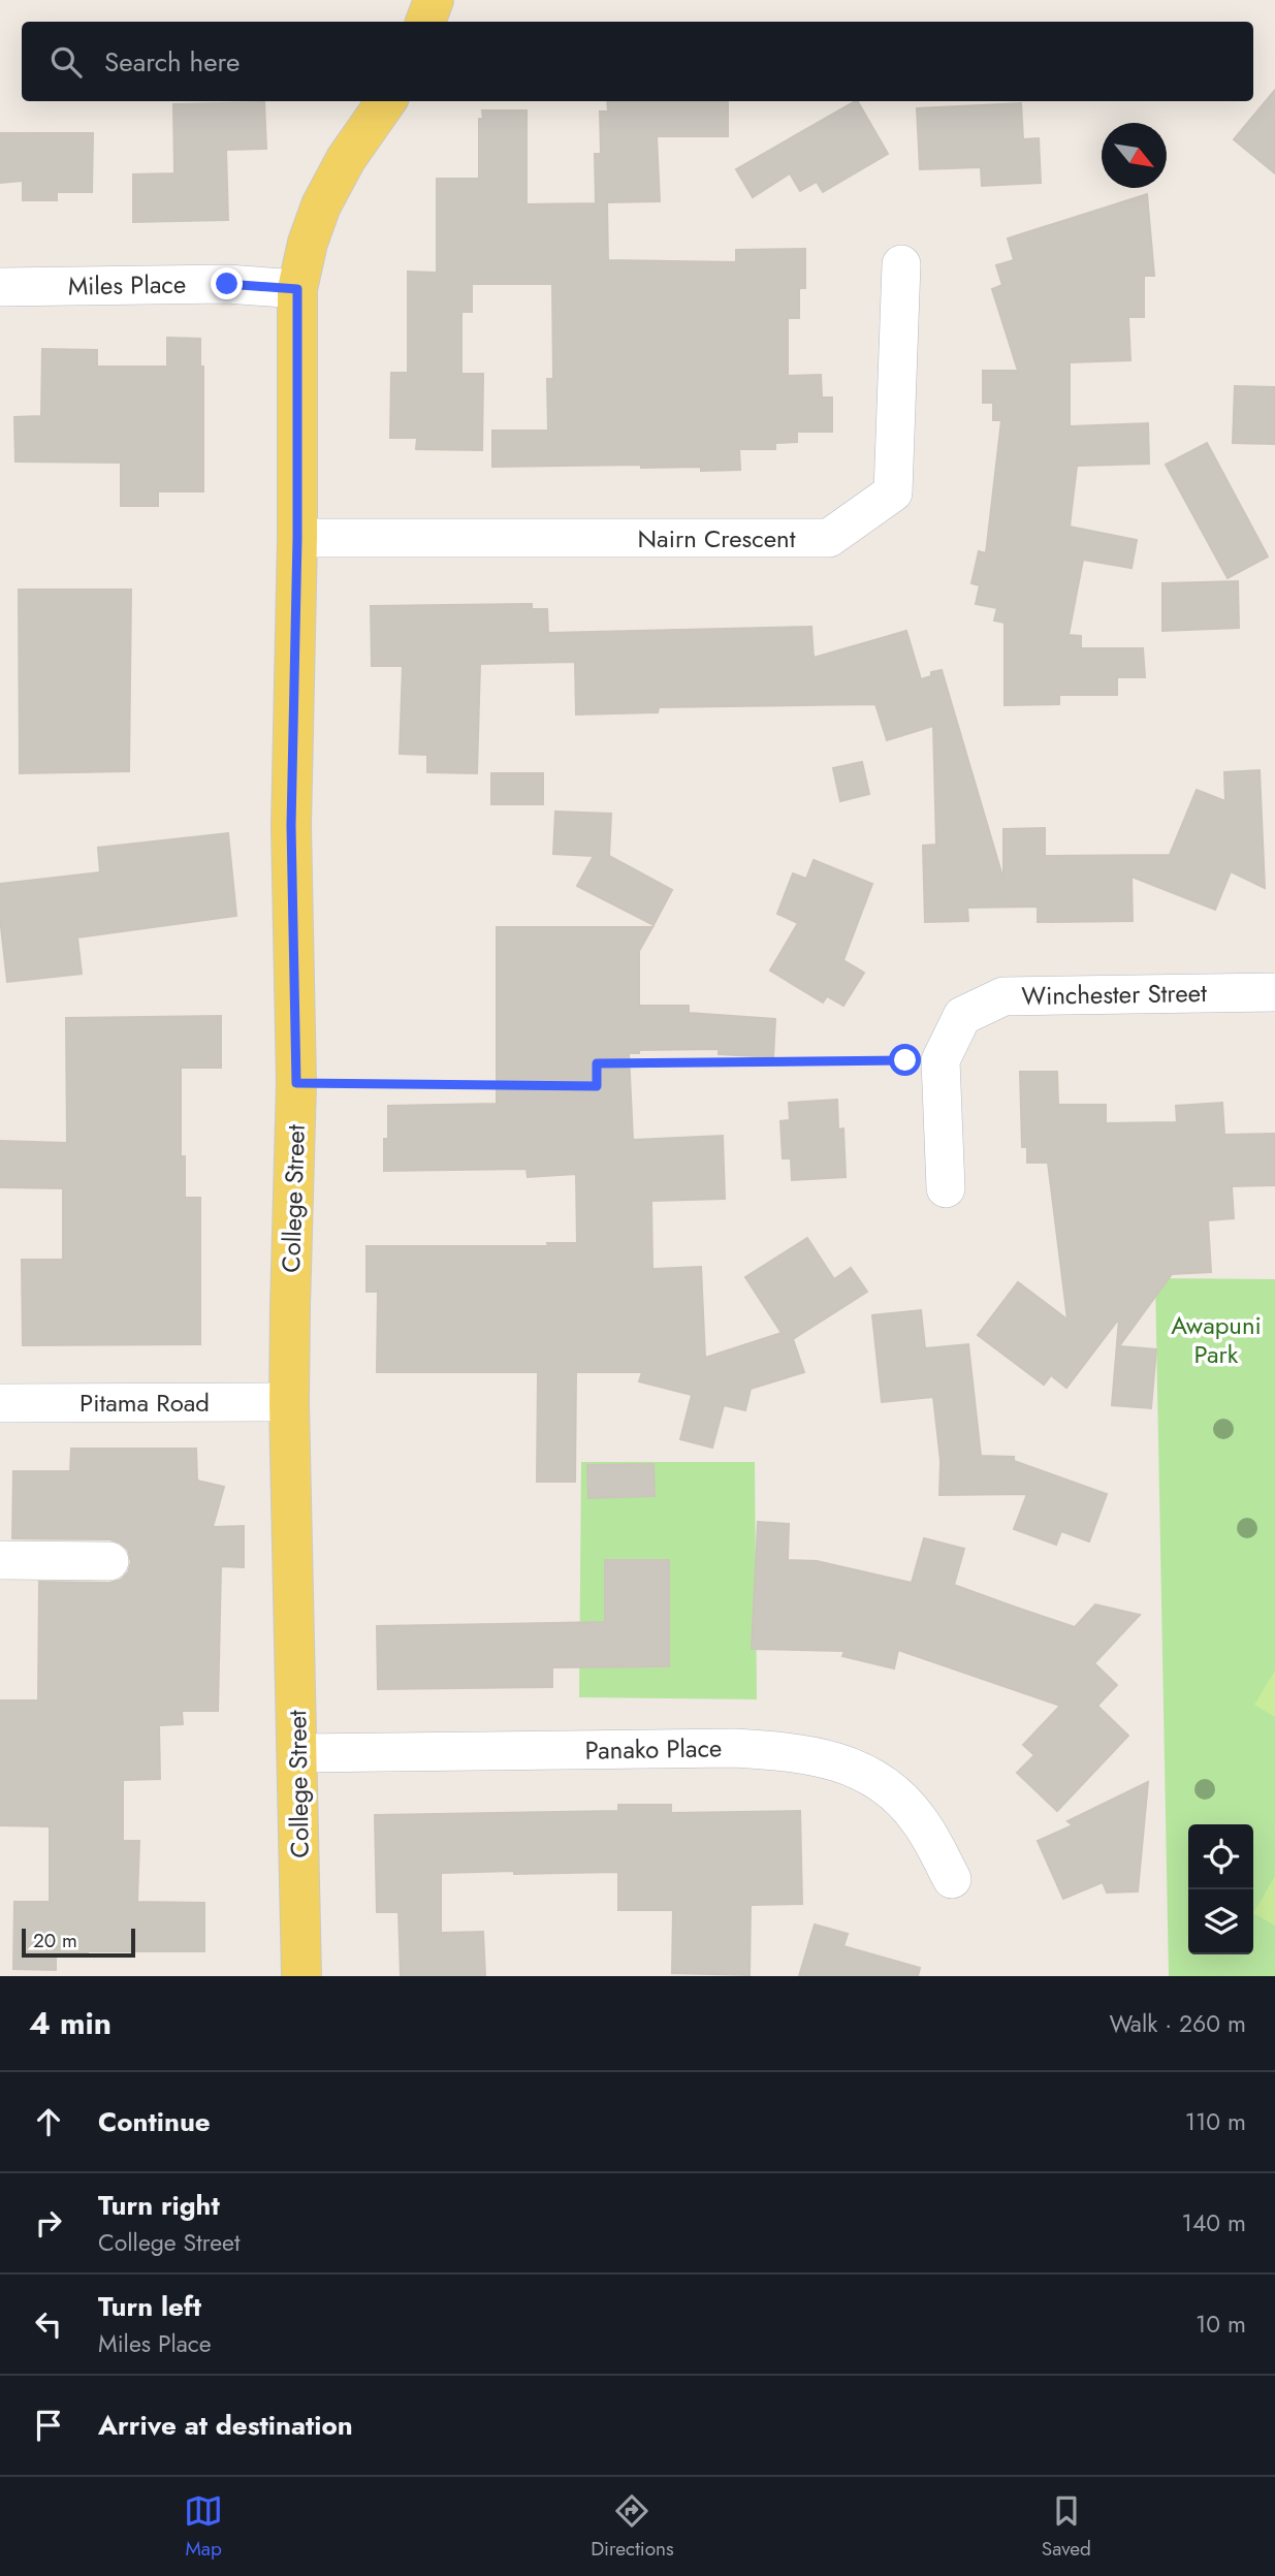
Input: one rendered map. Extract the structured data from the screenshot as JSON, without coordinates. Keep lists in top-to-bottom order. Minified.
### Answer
{"streets":{"main road":["College Street"],"street":["Miles Place","Nairn Crescent","Winchester Street","Pitama Road","Panako Place"]},"crossings":[["Miles Place","College Street"],["Nairn Crescent","College Street"],["College Street","Pitama Road"],["College Street","Panako Place"]],"parks":["Awapuni Park"],"scale_bar":"20 m","north":"bottom right","page":{"search":"Search here","scale":"20 m","heading":["4 min","Walk · 260 m"],"list":[["Continue","110 m"],["Turn right","College Street","140 m"],["Turn left","Miles Place","10 m"],"Arrive at destination"],"nav":["Map","Directions","Saved"]}}
